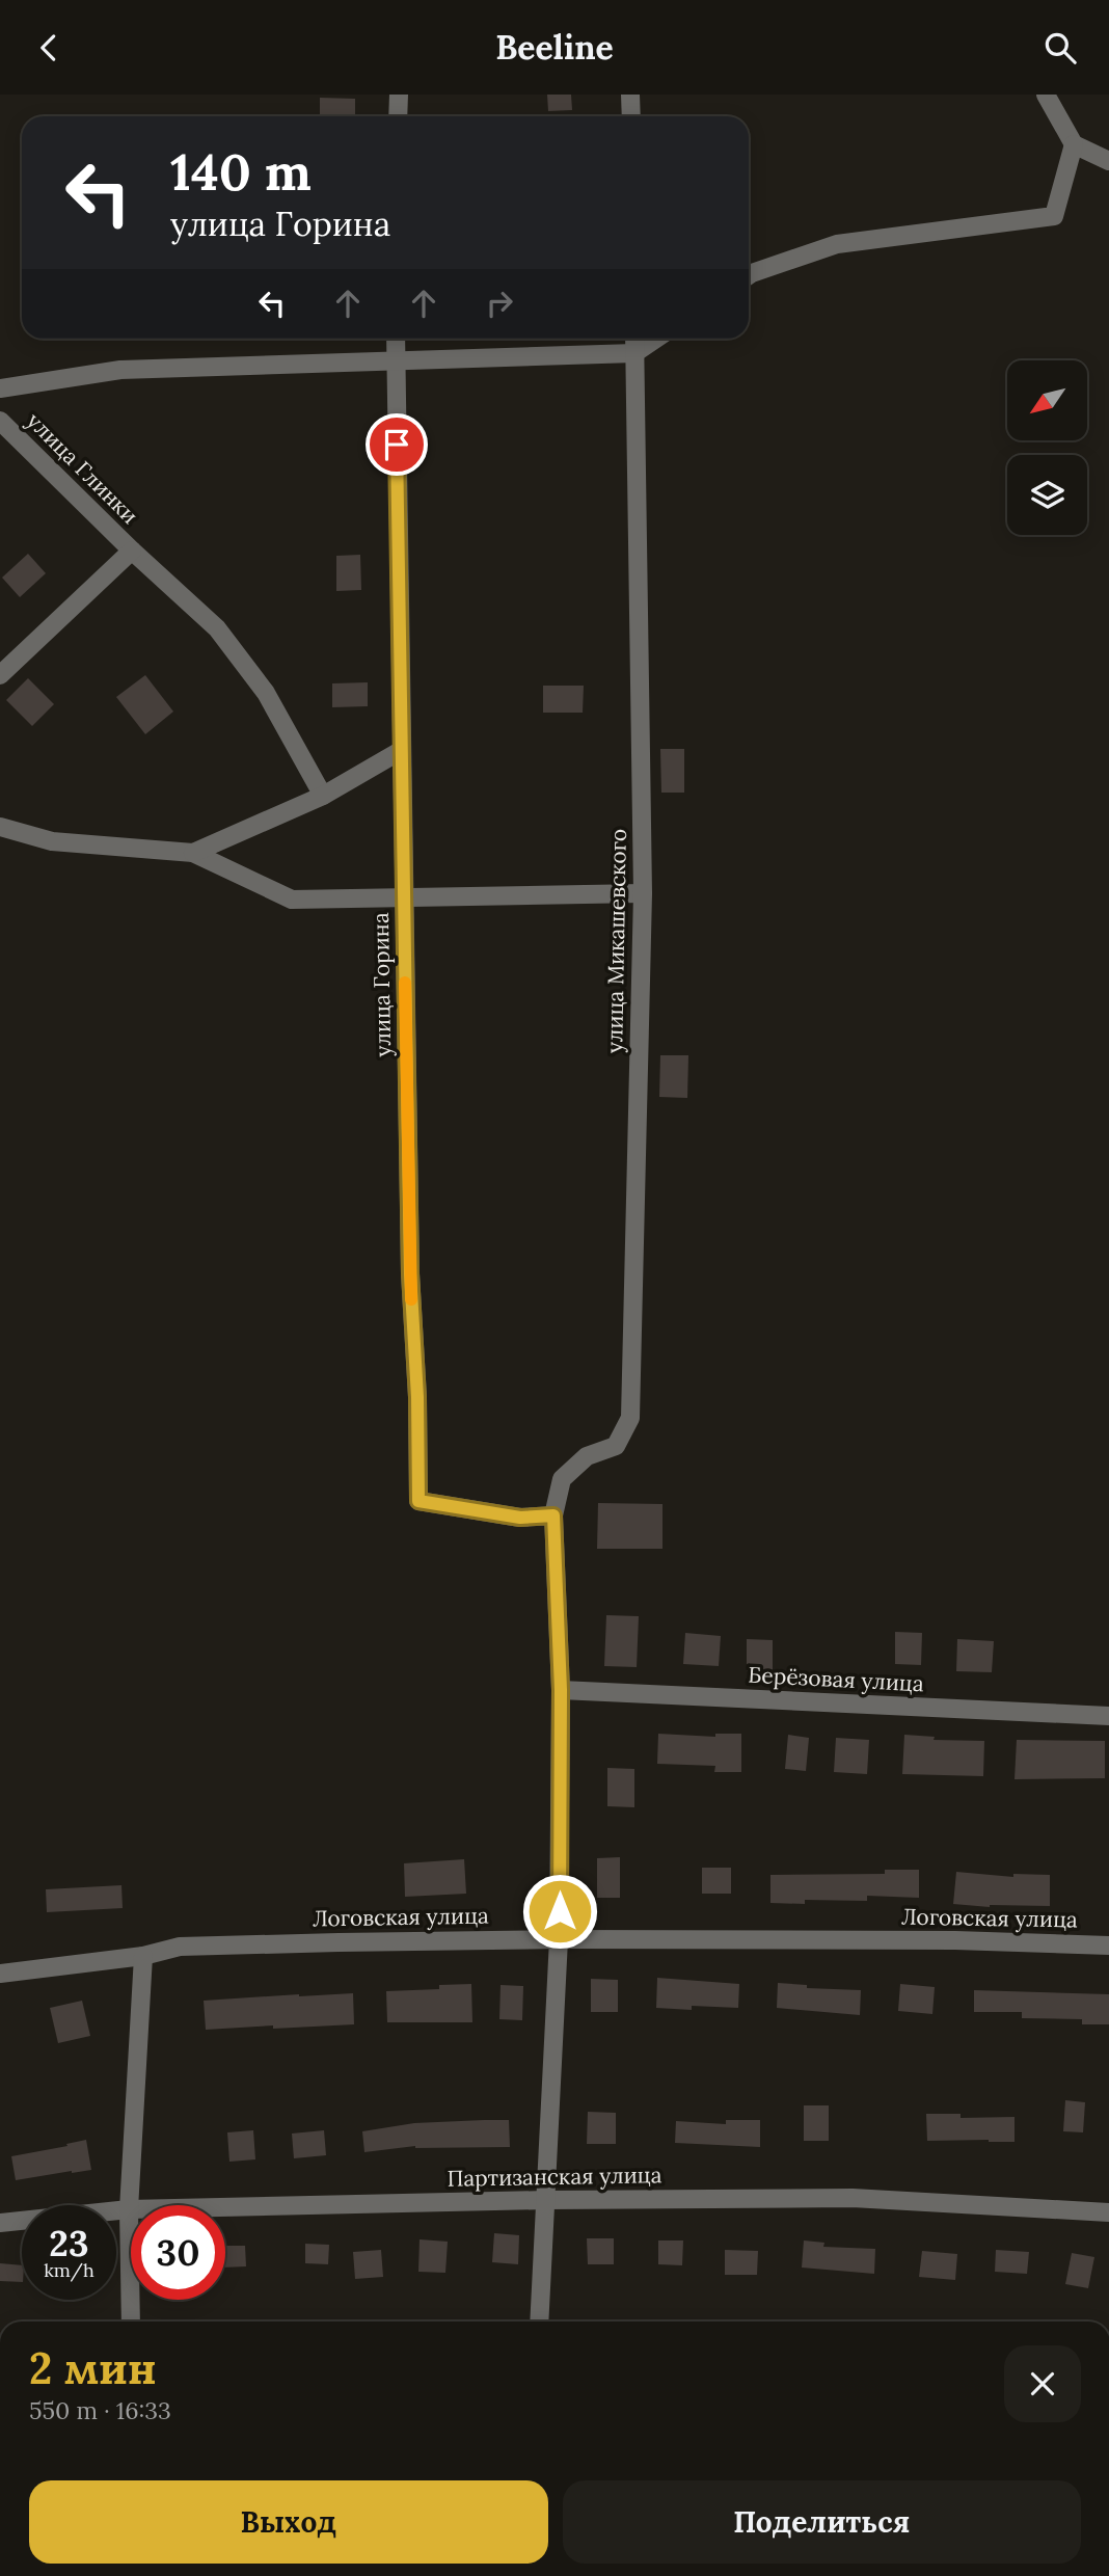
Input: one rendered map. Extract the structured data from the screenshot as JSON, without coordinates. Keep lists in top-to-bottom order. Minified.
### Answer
{"streets":{"street":["улица Глинки","улица Микашевского","улица Горина","Берёзовая улица","Логовская улица","Партизанская улица"]},"crossings":[["улица Микашевского","улица Горина"],["улица Микашевского","Берёзовая улица"],["улица Микашевского","Логовская улица"],["улица Микашевского","Партизанская улица"]],"north":"bottom left","page":{"header":"Beeline","turn":["140 m","улица Горина"],"speed":"23 km/h","limit":"30","heading":["2 мин","550 m · 16:33"],"buttons":["Выход","Поделиться"]}}
